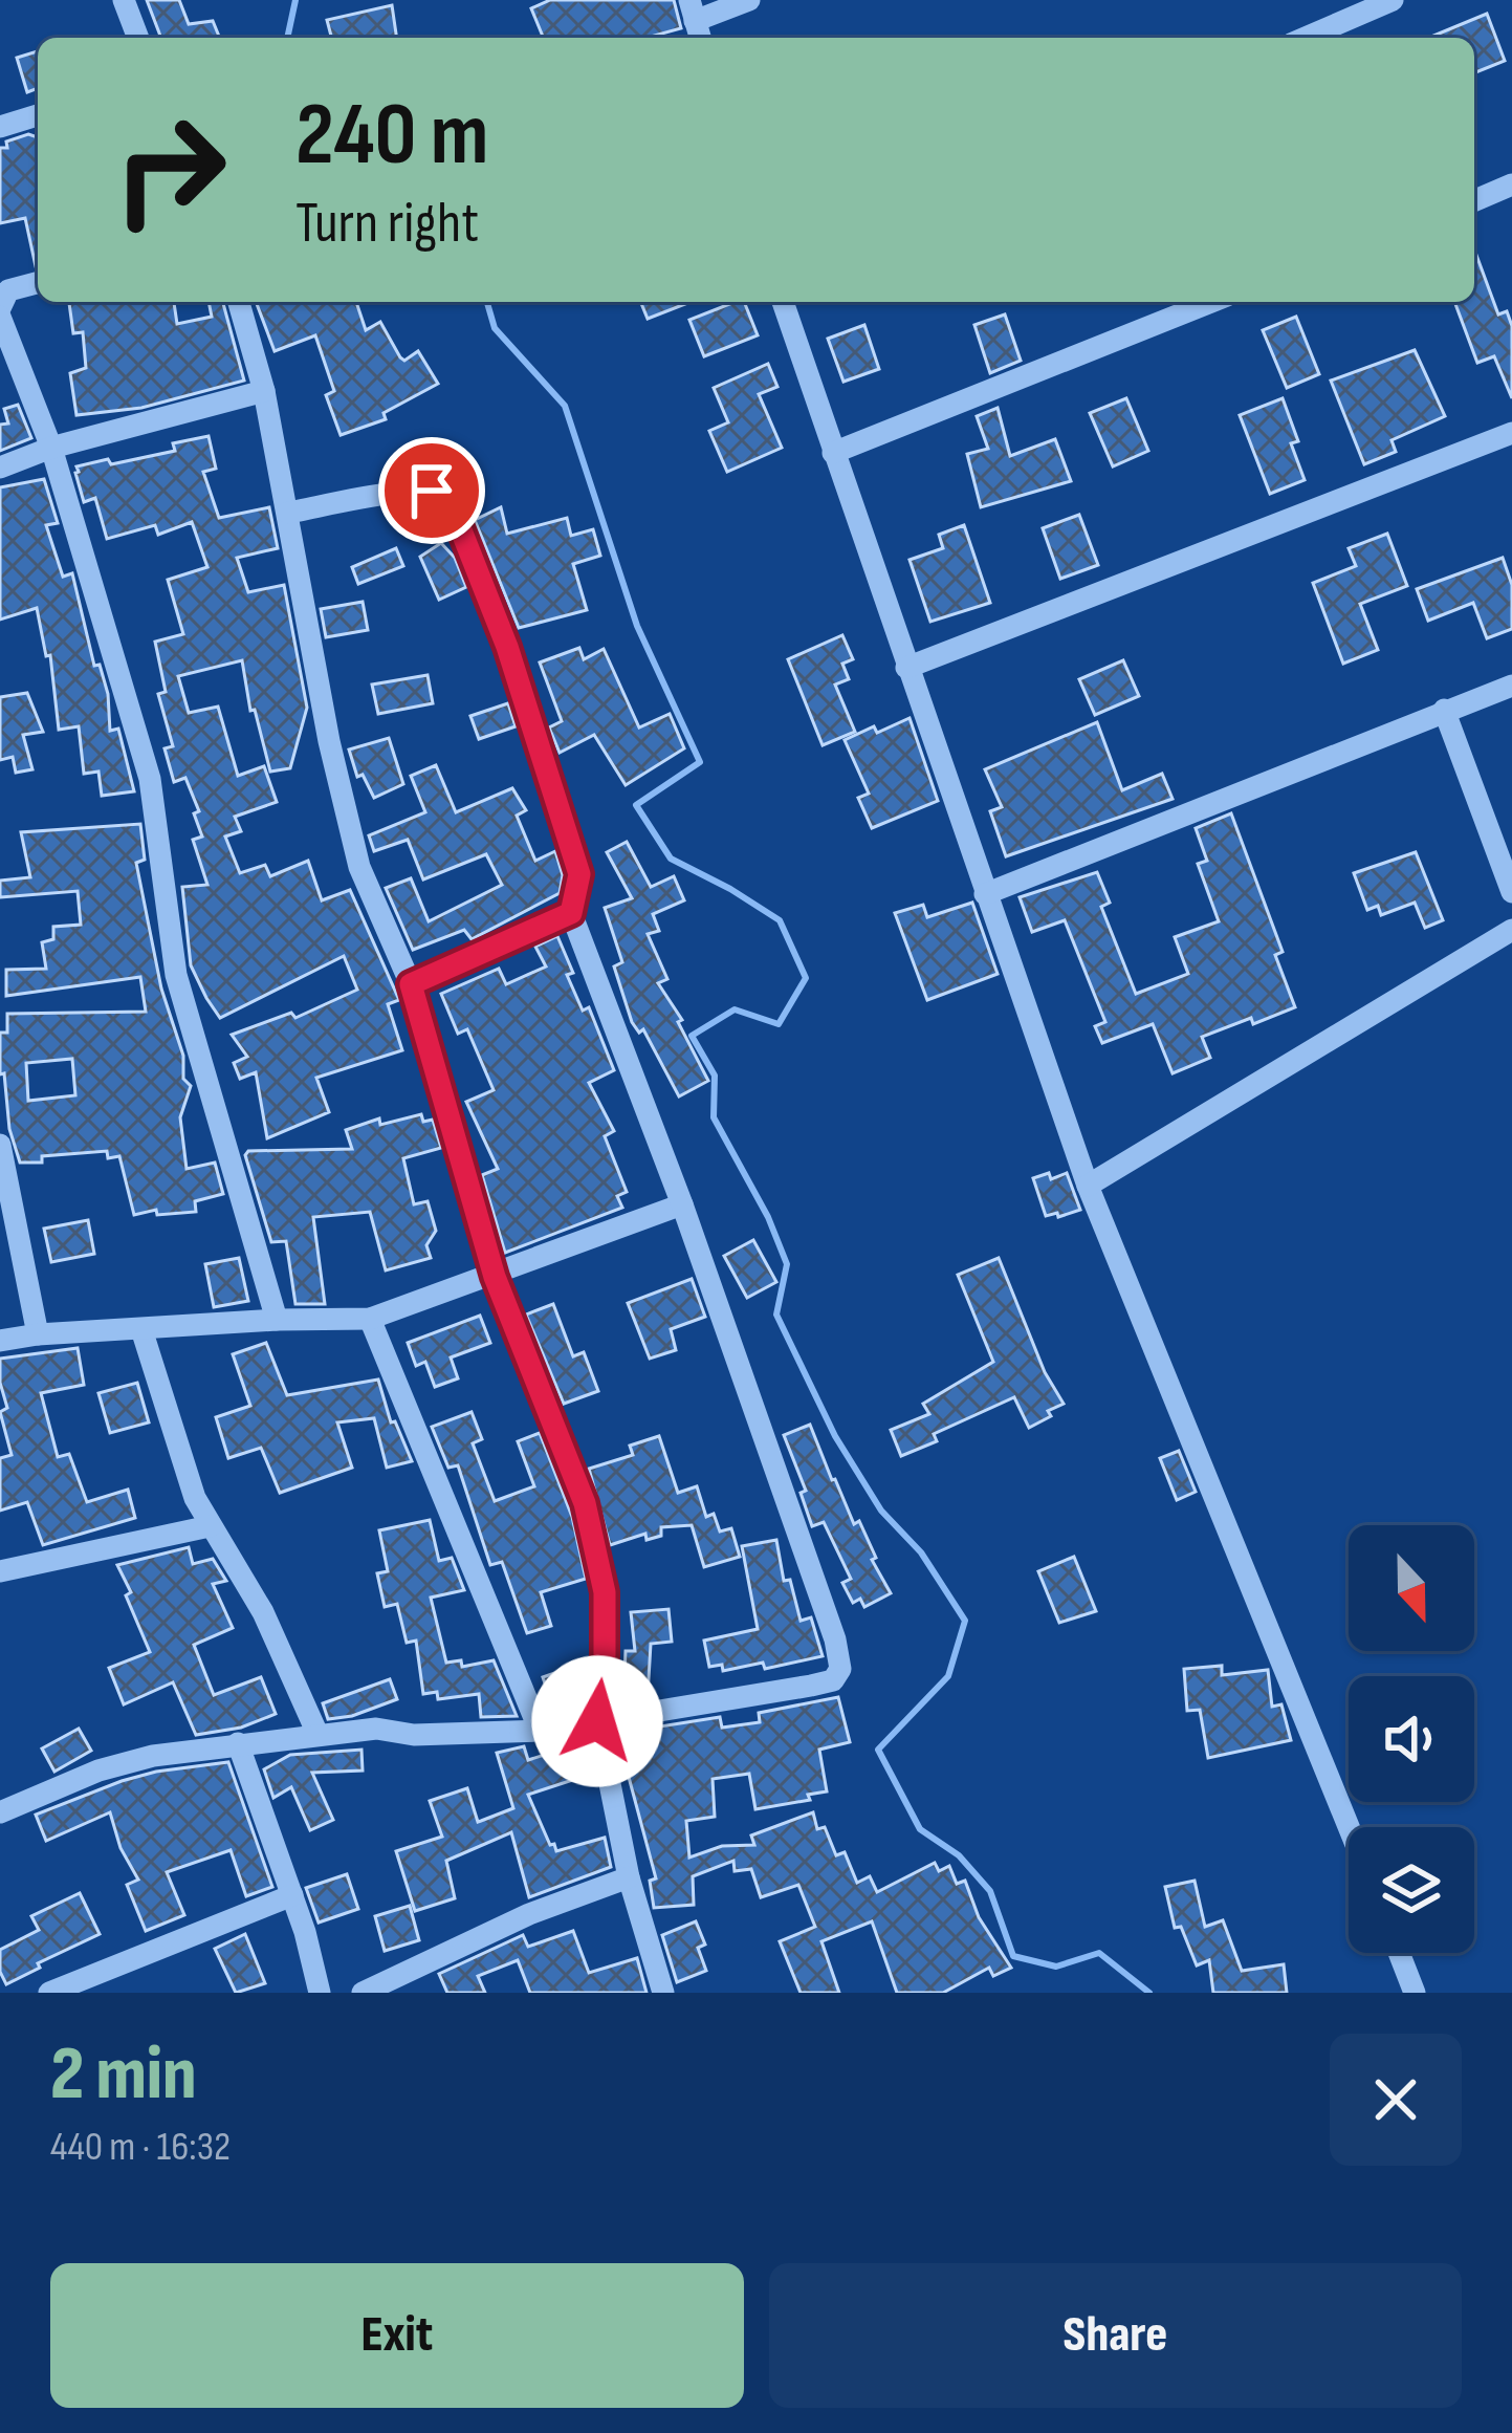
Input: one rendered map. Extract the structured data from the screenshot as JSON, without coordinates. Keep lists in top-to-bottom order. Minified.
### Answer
{"north":"bottom","page":{"turn":["240 m","Turn right"],"heading":["2 min","440 m · 16:32"],"buttons":["Exit","Share"]}}
